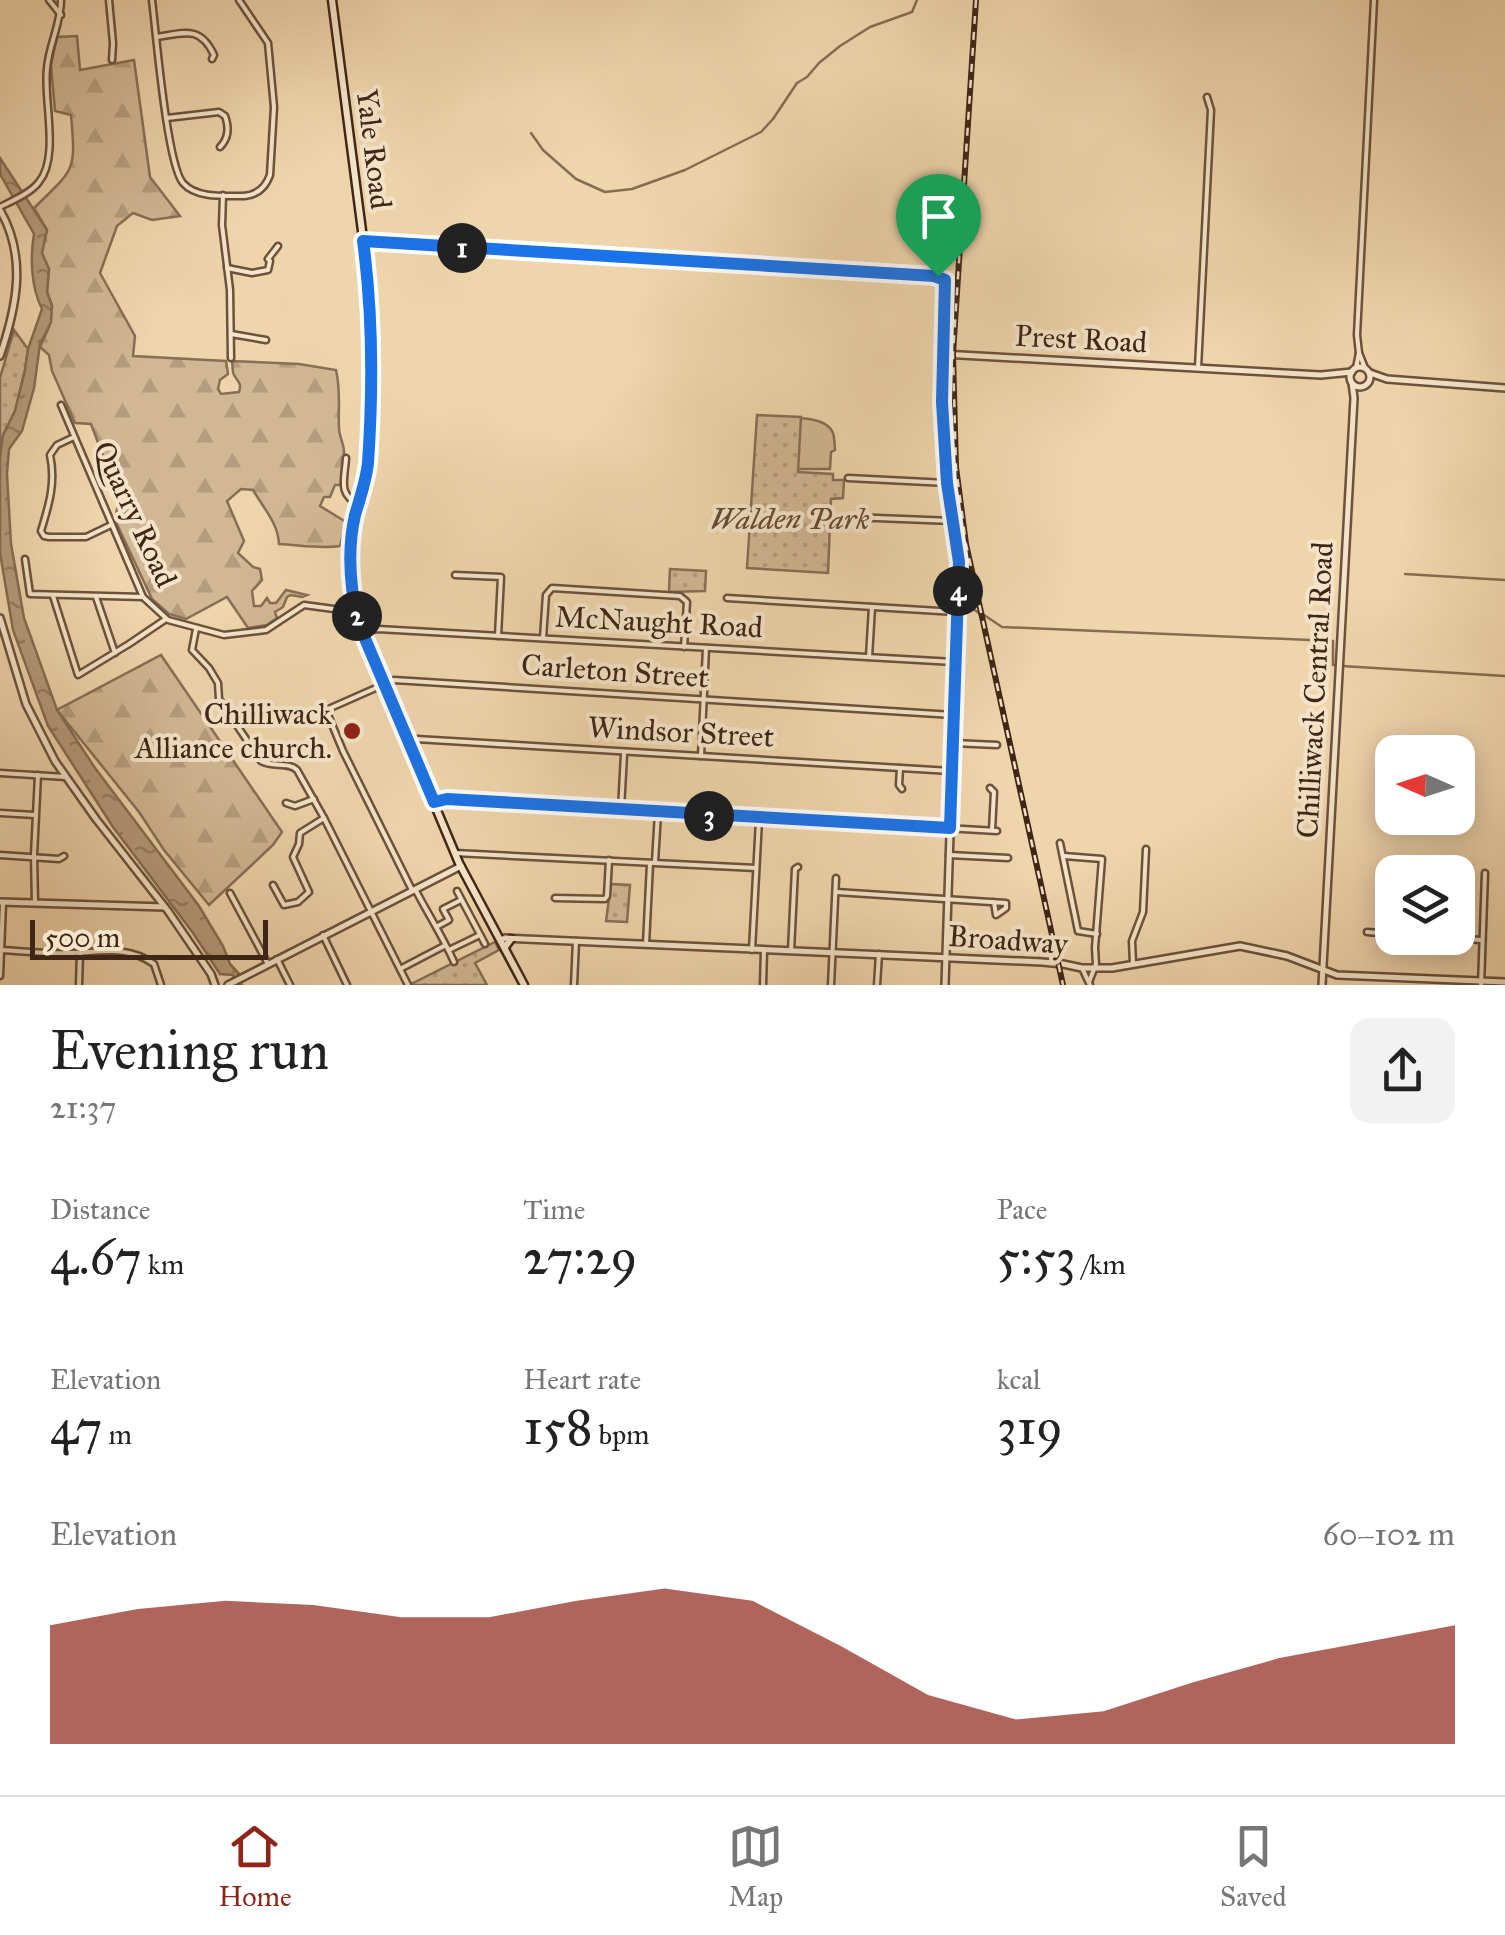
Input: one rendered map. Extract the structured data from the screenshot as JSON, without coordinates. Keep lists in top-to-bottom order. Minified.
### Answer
{"streets":{"main road":["Yale Road"],"street":["Prest Road","Quarry Road","McNaught Road","Carleton Street","Chilliwack Central Road","Windsor Street","Broadway"]},"crossings":[["Yale Road","Quarry Road"],["Yale Road","McNaught Road"],["Yale Road","Carleton Street"],["Yale Road","Windsor Street"],["Prest Road","Chilliwack Central Road"],["Chilliwack Central Road","Broadway"]],"parks":["Walden Park"],"places":["Chilliwack Alliance church."],"scale_bar":"500 m","north":"left","page":{"pins":["1","4","2","3"],"scale":"500 m","heading":["Evening run","21:37"],"stats":[["Distance","4.67 km"],["Time","27:29"],["Pace","5:53 /km"],["Elevation","47 m"],["Heart rate","158 bpm"],["kcal","319"]],"chart":["Elevation","60–102 m"],"tabs":["Home","Map","Saved"]}}
